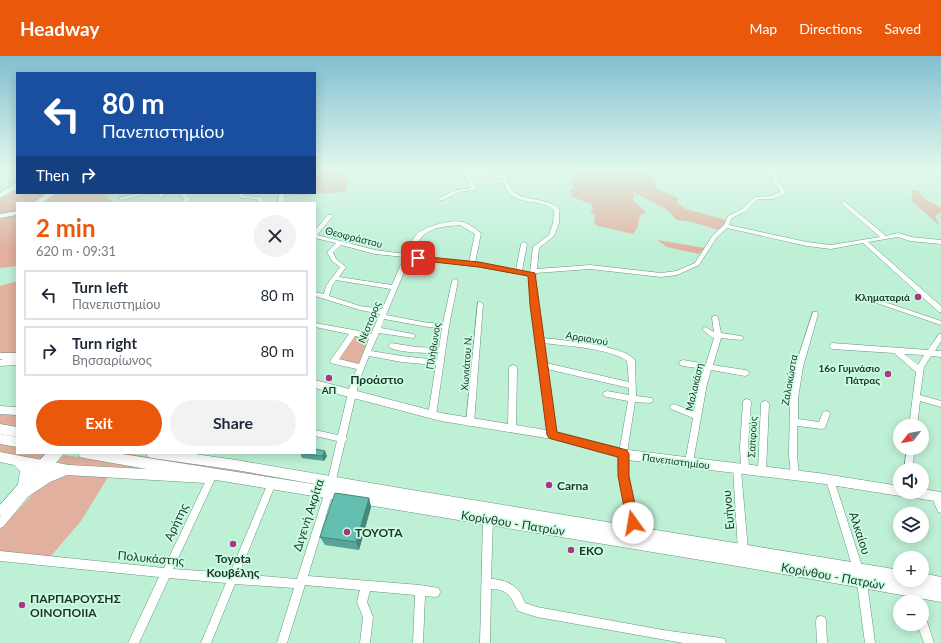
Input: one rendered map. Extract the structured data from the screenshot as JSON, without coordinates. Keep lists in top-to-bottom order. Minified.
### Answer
{"streets":{"highway":["Κορίνθου - Πατρών"],"main road":["Πανεπιστημίου"],"street":["Θεοφράστου","Νέστορος","Αρριανού","Πλήθωνος","Χωνιάτου Ν.","Ζαλοκώστα","Μαλακάση","Σαπφούς","Ευήνου","Διγενή Ακρίτα","Αρήτης","Αλκαίου","Πολυκάστης"]},"crossings":[["Θεοφράστου","Νέστορος"],["Νέστορος","Πανεπιστημίου"],["Νέστορος","Διγενή Ακρίτα"],["Πλήθωνος","Πανεπιστημίου"],["Χωνιάτου Ν.","Πανεπιστημίου"],["Ζαλοκώστα","Πανεπιστημίου"],["Μαλακάση","Πανεπιστημίου"],["Σαπφούς","Πανεπιστημίου"],["Πανεπιστημίου","Ευήνου"],["Πανεπιστημίου","Διγενή Ακρίτα"],["Πανεπιστημίου","Αλκαίου"],["Ευήνου","Κορίνθου - Πατρών"],["Διγενή Ακρίτα","Κορίνθου - Πατρών"],["Διγενή Ακρίτα","Πολυκάστης"],["Αρήτης","Πολυκάστης"],["Κορίνθου - Πατρών","Αλκαίου"]],"districts":["Προάστιο"],"places":["Κληματαριά","16ο Γυμνάσιο Πάτρας","ΑΠ","Carna","TOYOTA","Toyota Κουβέλης","EKO","ΠΑΡΠΑΡΟΥΣΗΣ ΟΙΝΟΠΟΙΙΑ"],"north":"bottom left","page":{"header":"Headway","nav":["Map","Directions","Saved"],"turn":["80 m","Πανεπιστημίου"],"then":"Then","heading":["2 min","620 m · 09:31"],"list":[{"name":"Turn left","note":"Πανεπιστημίου","value":"80 m"},{"name":"Turn right","note":"Βησσαρίωνος","value":"80 m"}],"buttons":["Exit","Share"],"map_buttons":["+","−"]}}
